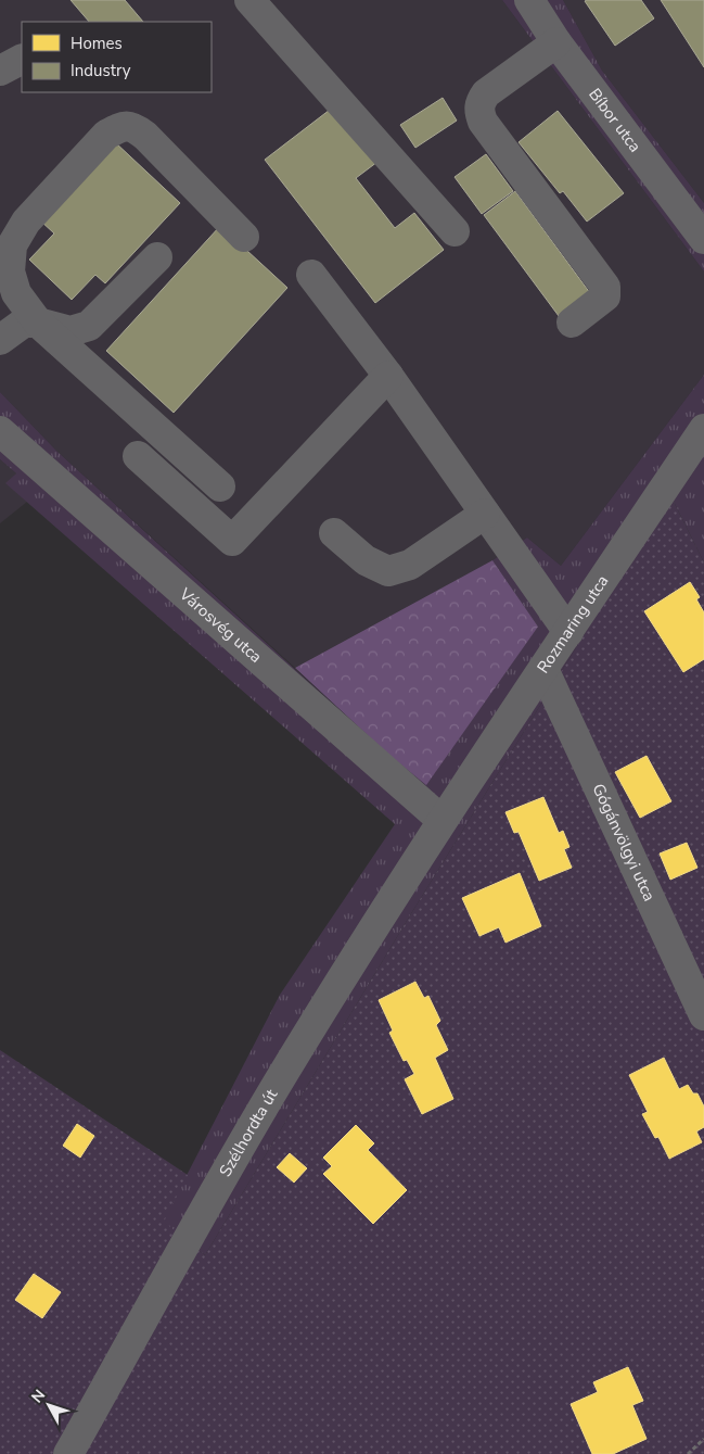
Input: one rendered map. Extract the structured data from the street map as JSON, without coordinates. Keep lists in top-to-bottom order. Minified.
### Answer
{"streets":{"street":["Bíbor utca","Rozmaring utca","Városvég utca","Gógánvölgyi utca","Szélhordta út"]},"crossings":[["Rozmaring utca","Városvég utca"],["Rozmaring utca","Gógánvölgyi utca"],["Rozmaring utca","Szélhordta út"],["Városvég utca","Szélhordta út"]],"legend":["Homes","Industry"],"north":"top left"}
